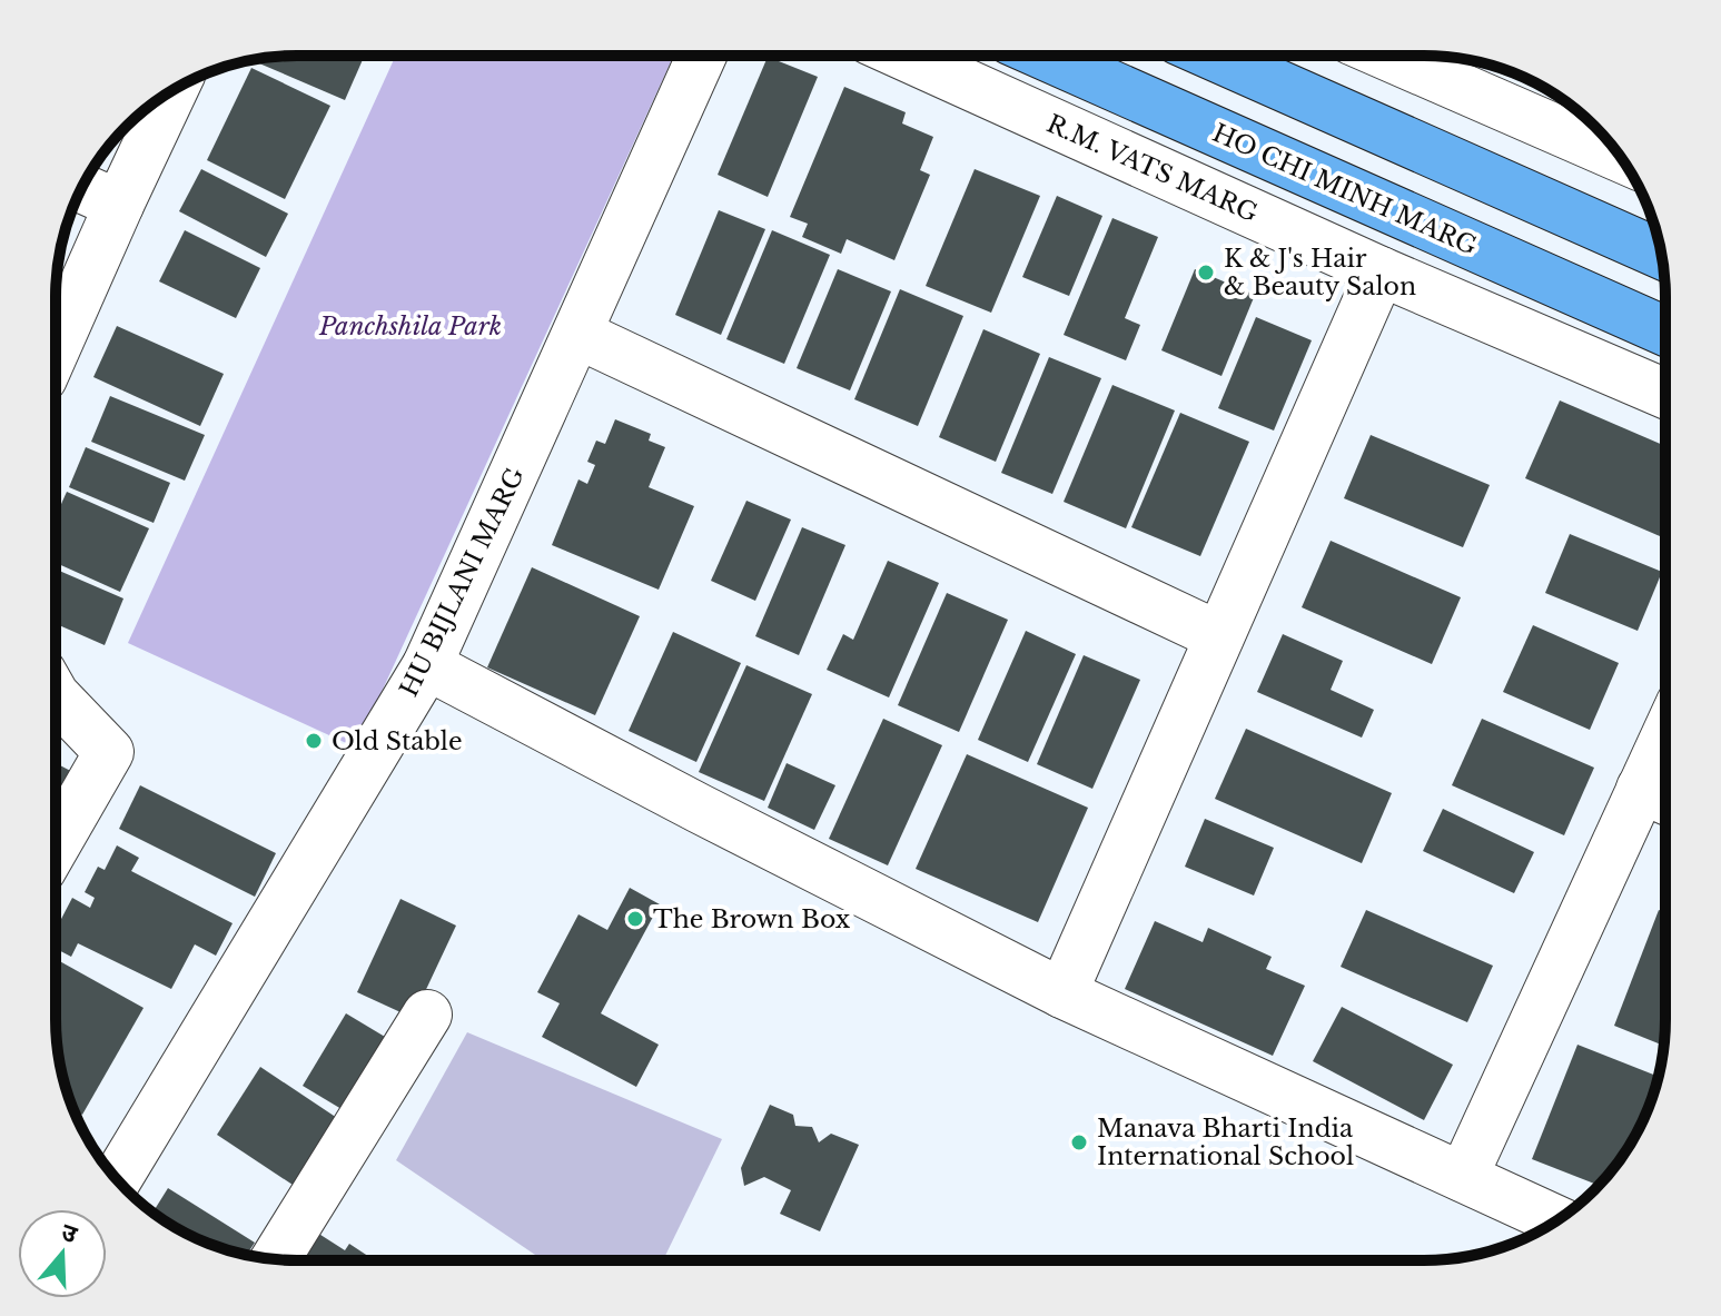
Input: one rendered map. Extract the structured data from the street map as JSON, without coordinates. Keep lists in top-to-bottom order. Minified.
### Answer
{"streets":{"main road":["HO CHI MINH MARG"],"street":["R.M. VATS MARG","HU BIJLANI MARG"]},"parks":["Panchshila Park"],"places":["K & J's Hair & Beauty Salon","Old Stable","The Brown Box","Manava Bharti India International School"],"north":"top"}
